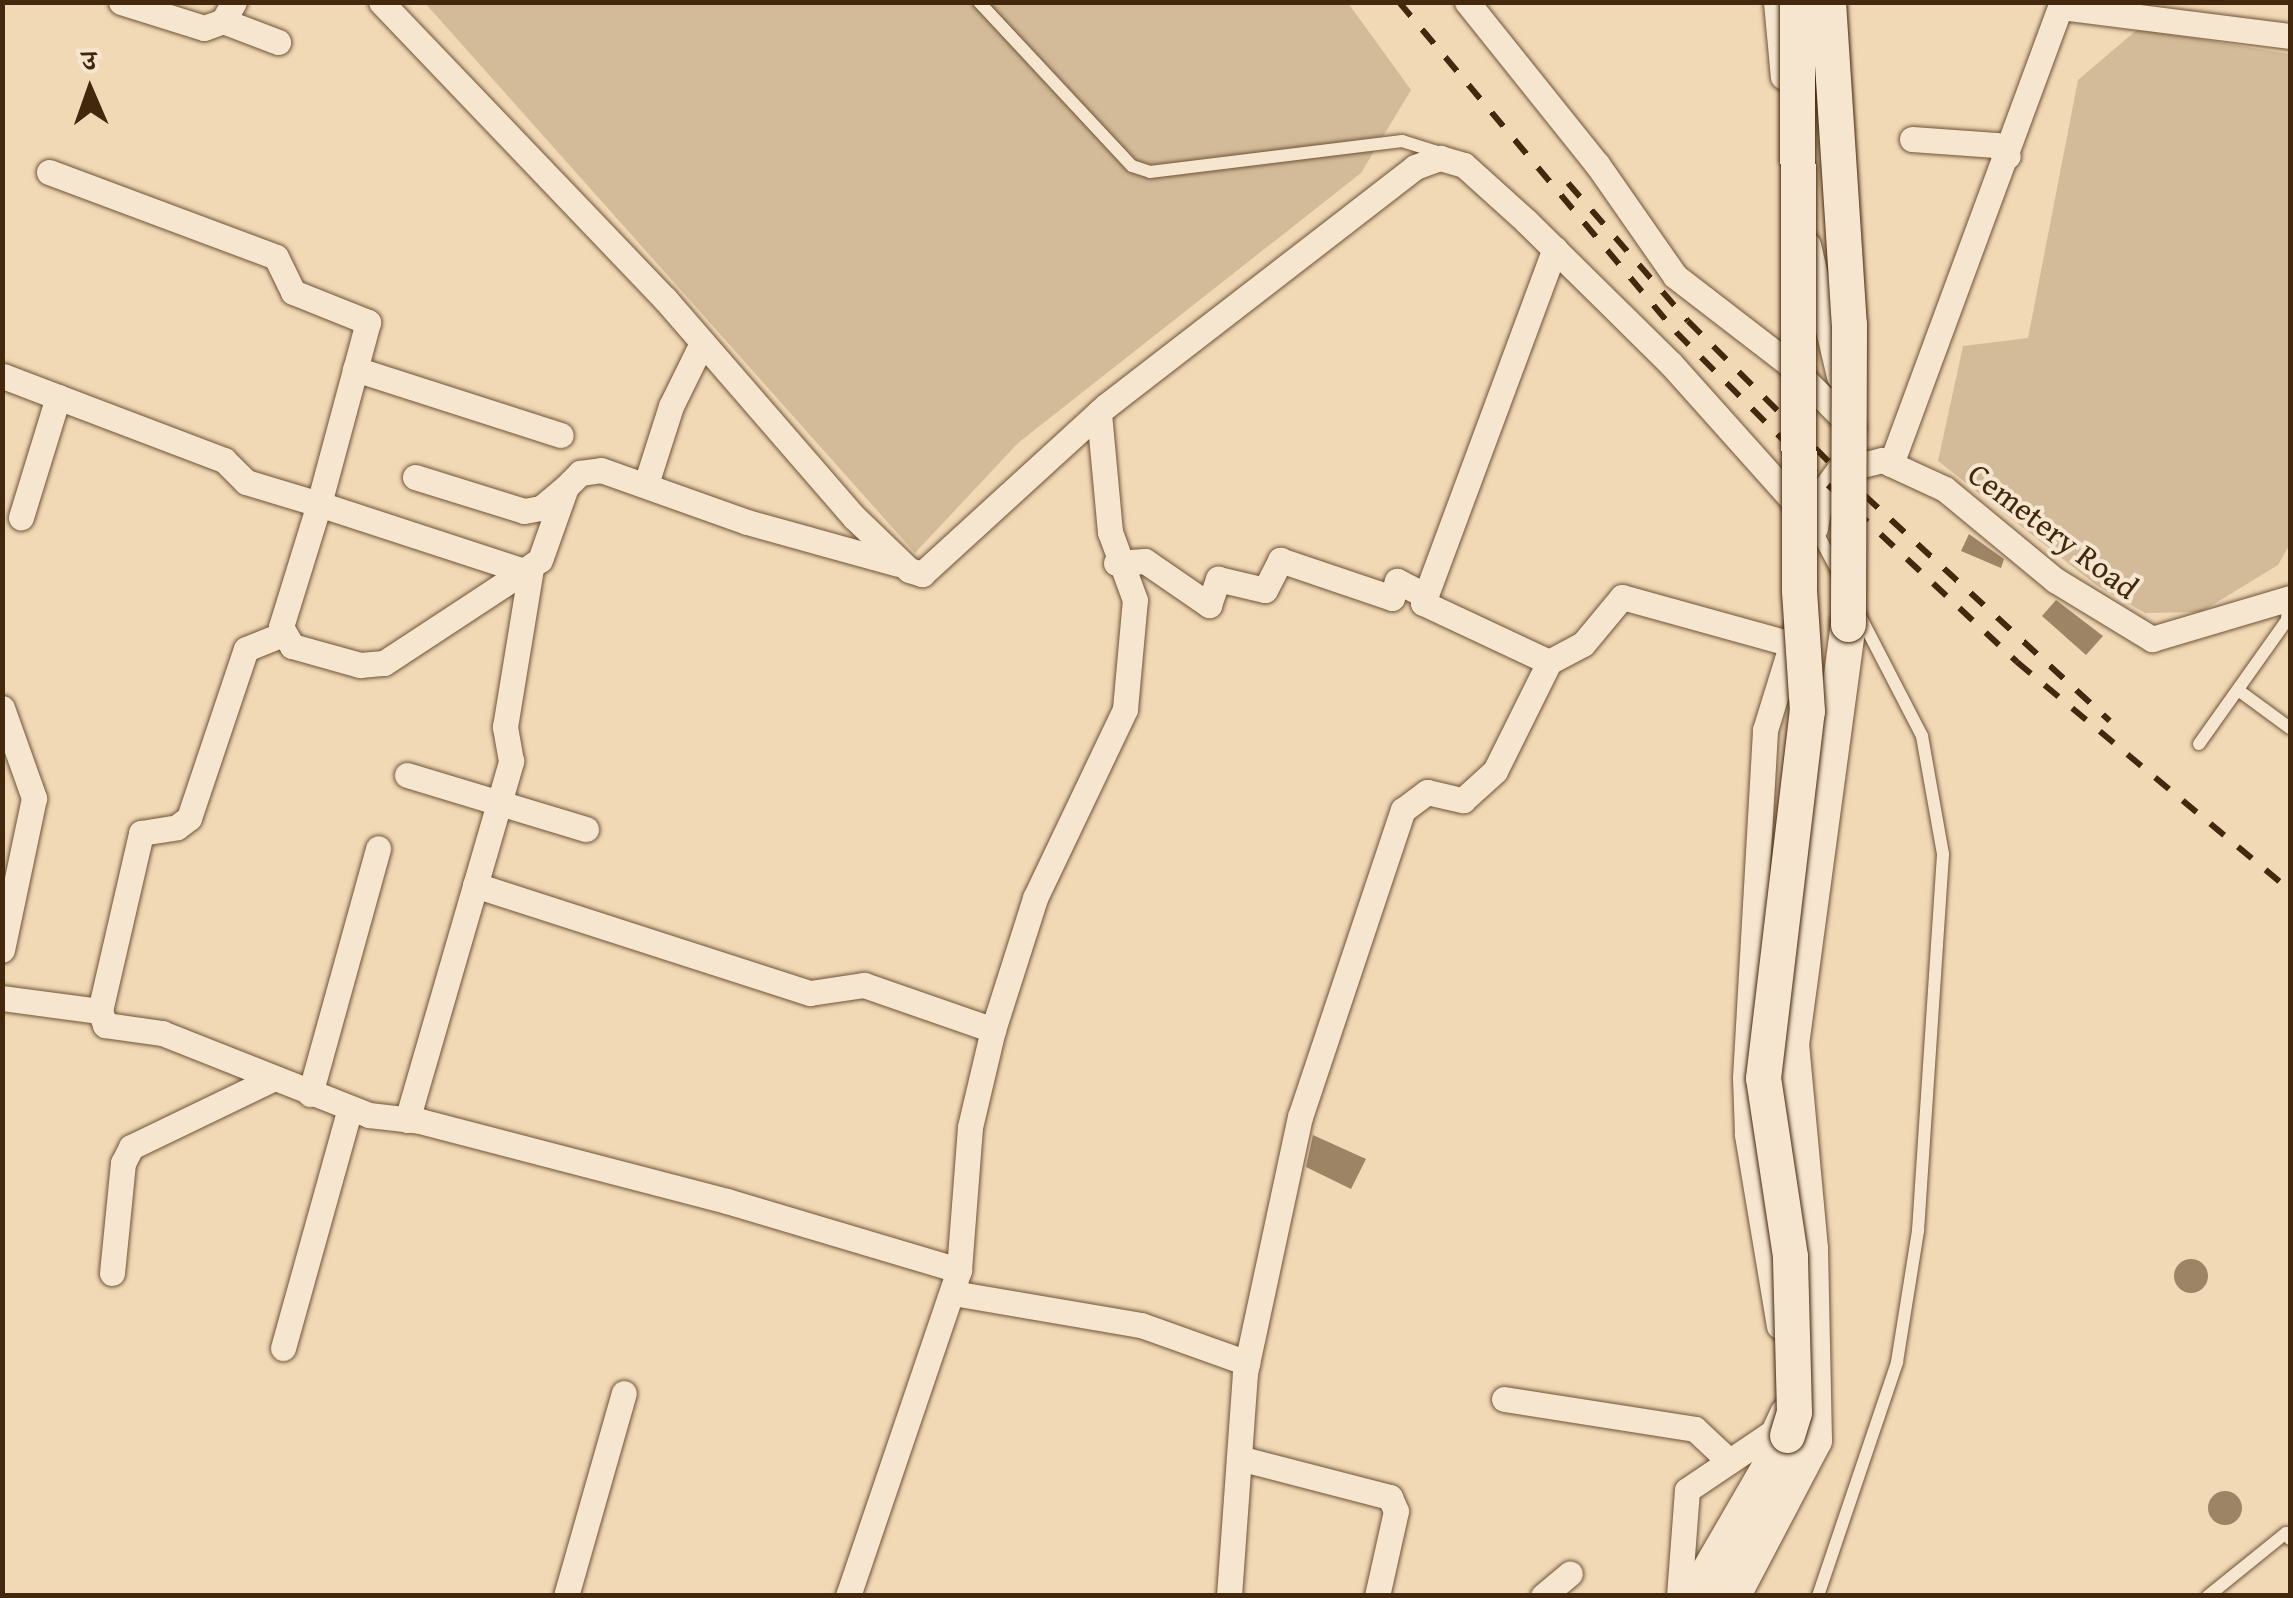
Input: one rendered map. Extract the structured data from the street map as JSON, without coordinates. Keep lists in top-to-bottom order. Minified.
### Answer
{"streets":{"street":["Cemetery Road"]},"north":"top"}
